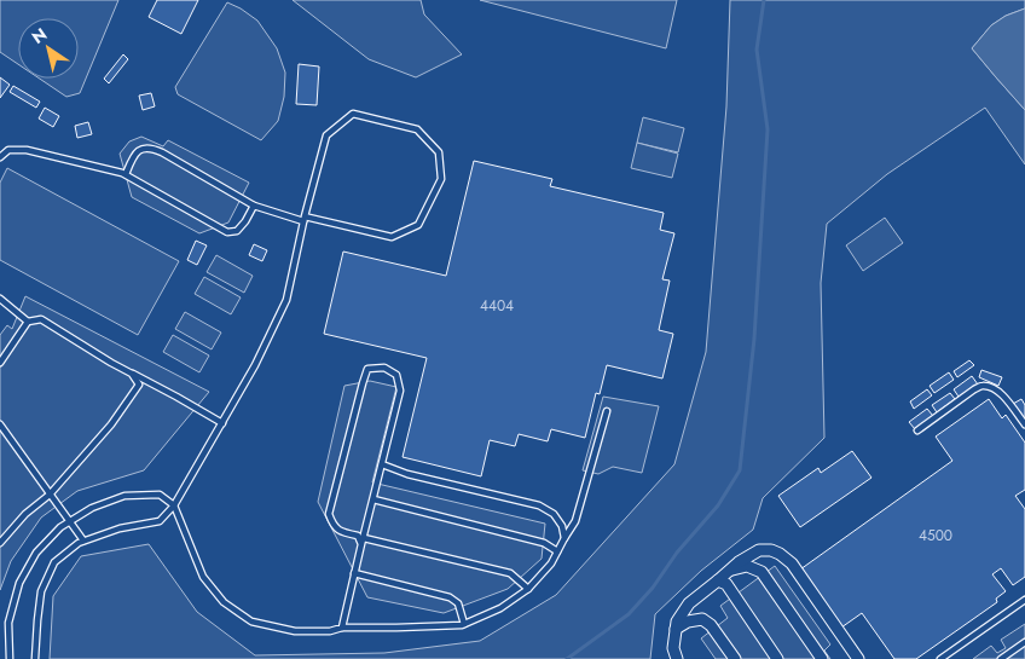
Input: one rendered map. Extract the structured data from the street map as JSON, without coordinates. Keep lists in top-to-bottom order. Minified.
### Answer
{"house_numbers":["4404","4500"],"north":"top left"}
